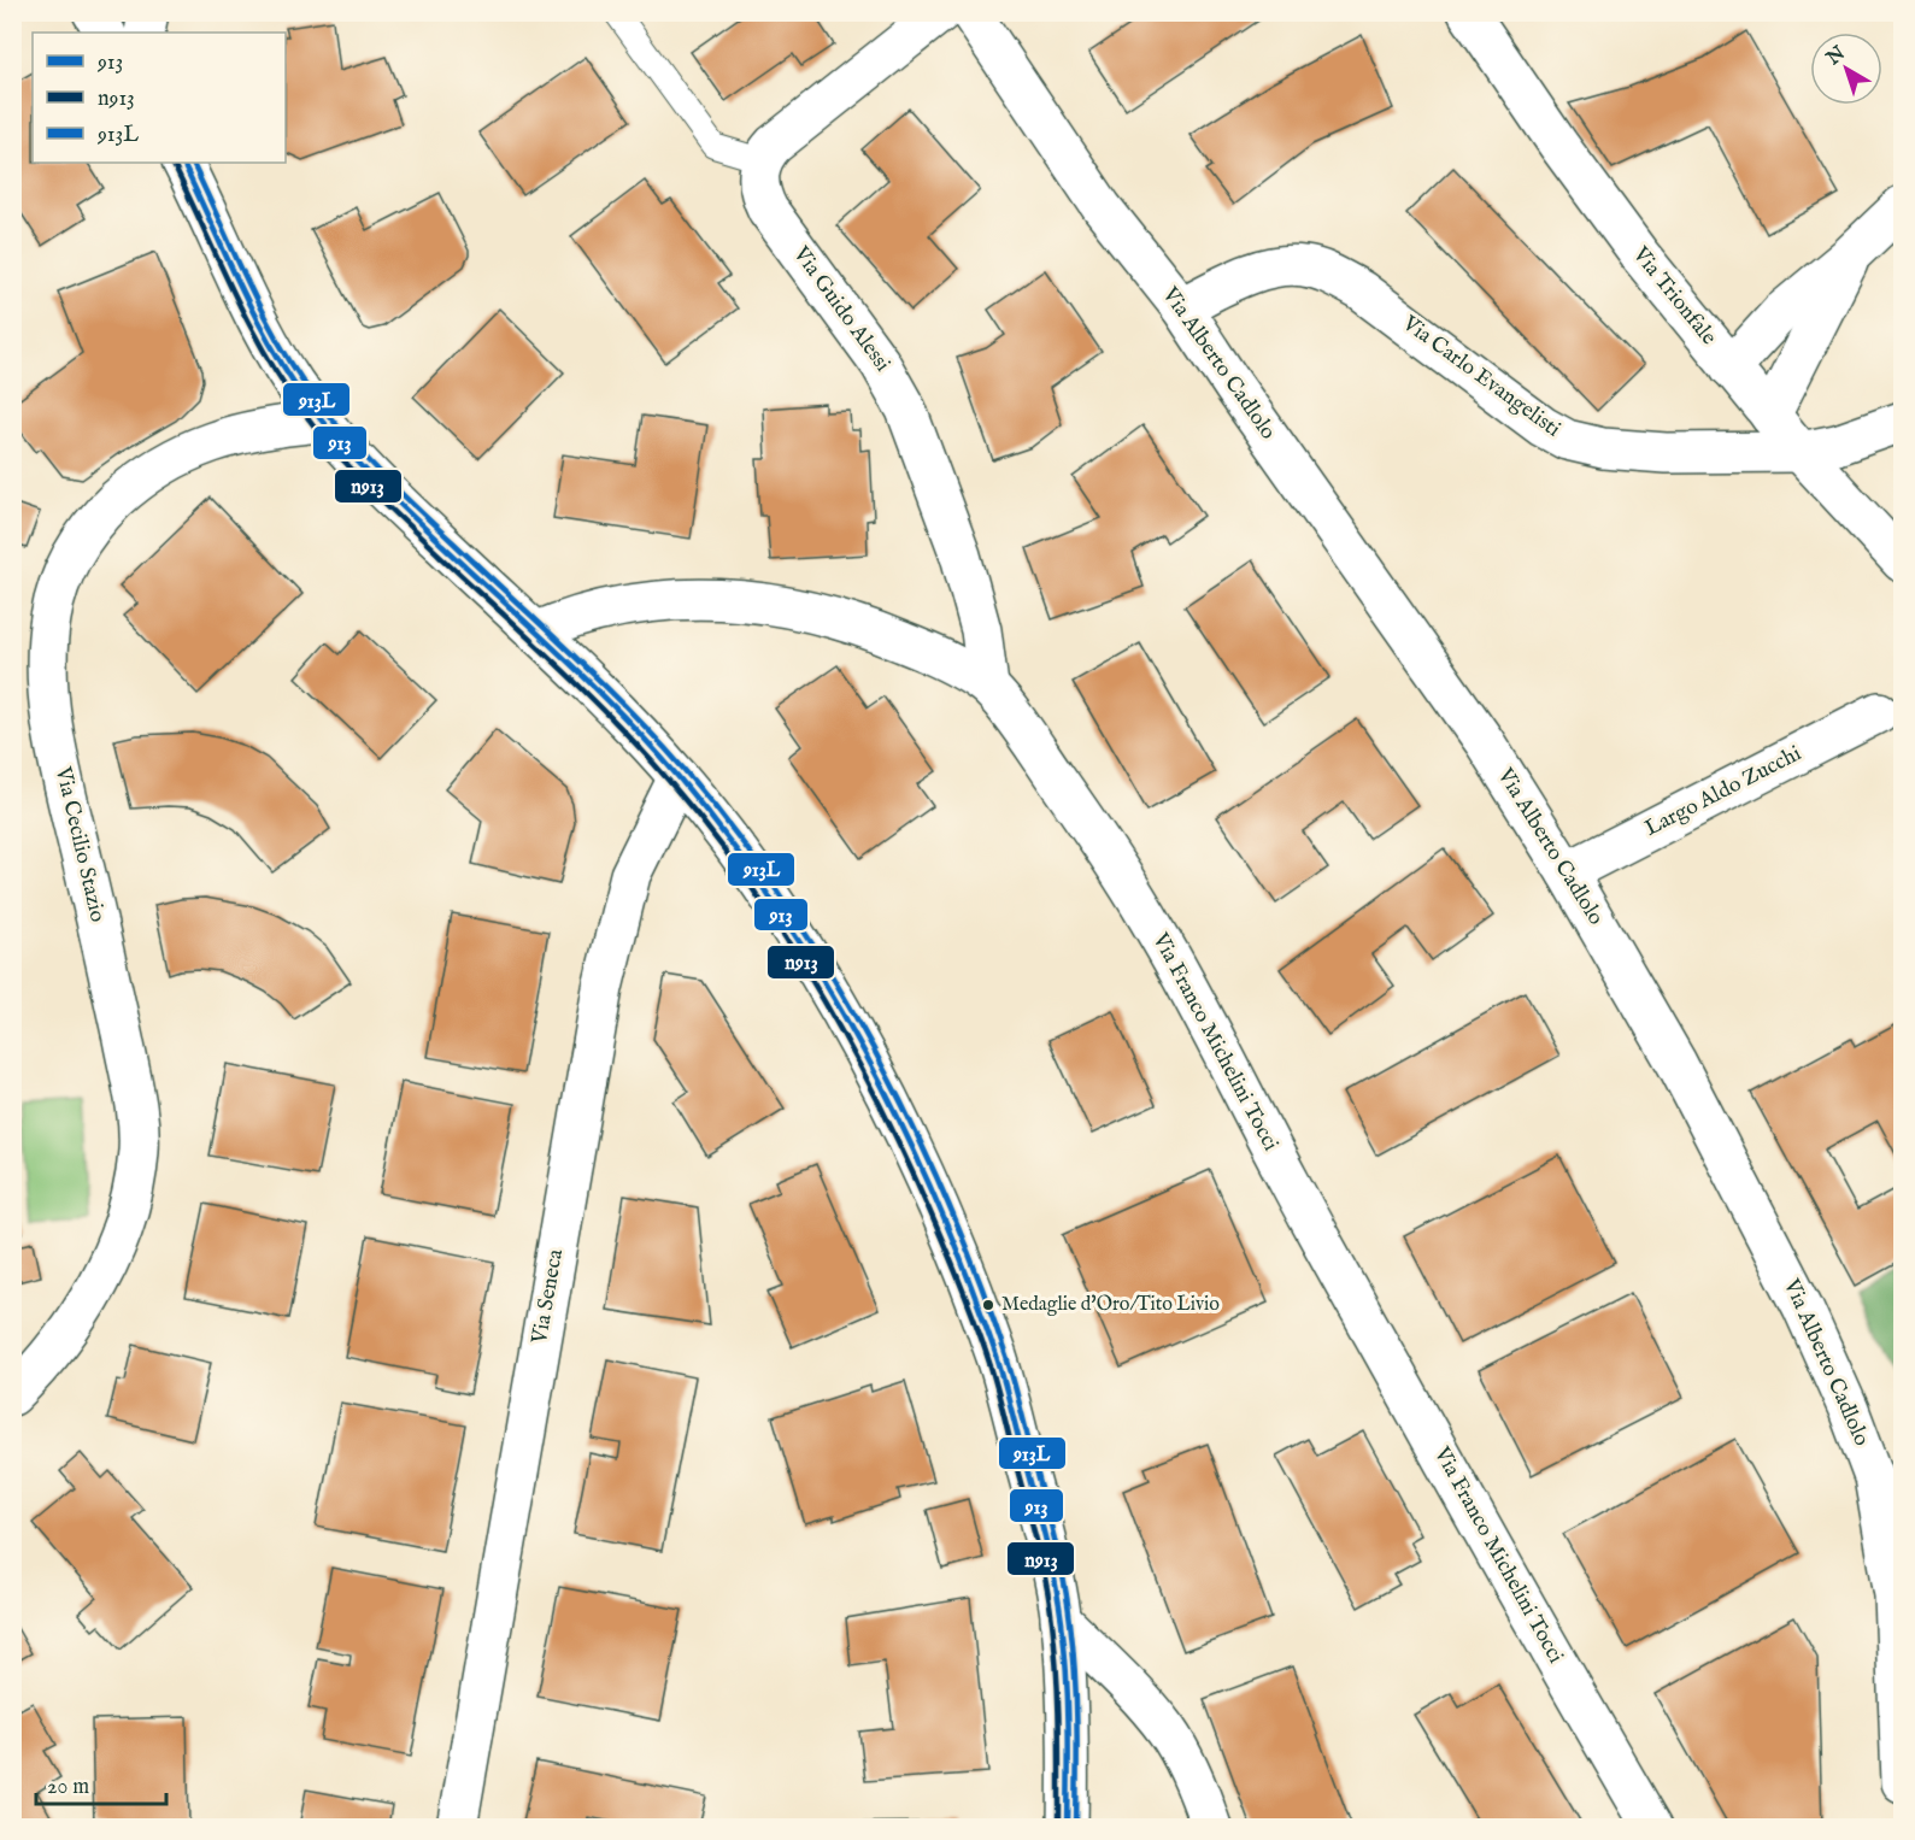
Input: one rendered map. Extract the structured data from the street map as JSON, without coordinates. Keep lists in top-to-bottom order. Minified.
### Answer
{"streets":{"street":["Via Trionfale","Via Guido Alessi","Via Alberto Cadlolo","Via Carlo Evangelisti","Largo Aldo Zucchi","Via Cecilio Stazio","Via Franco Michelini Tocci","Via Seneca"]},"crossings":[["Via Trionfale","Via Carlo Evangelisti"],["Via Guido Alessi","Via Franco Michelini Tocci"],["Via Alberto Cadlolo","Via Carlo Evangelisti"],["Via Alberto Cadlolo","Largo Aldo Zucchi"]],"places":["Medaglie d'Oro/Tito Livio"],"lines":["transit line 913","transit line 913L","transit line n913"],"legend":["913","n913","913L"],"scale_bar":"20 m","north":"top left"}
